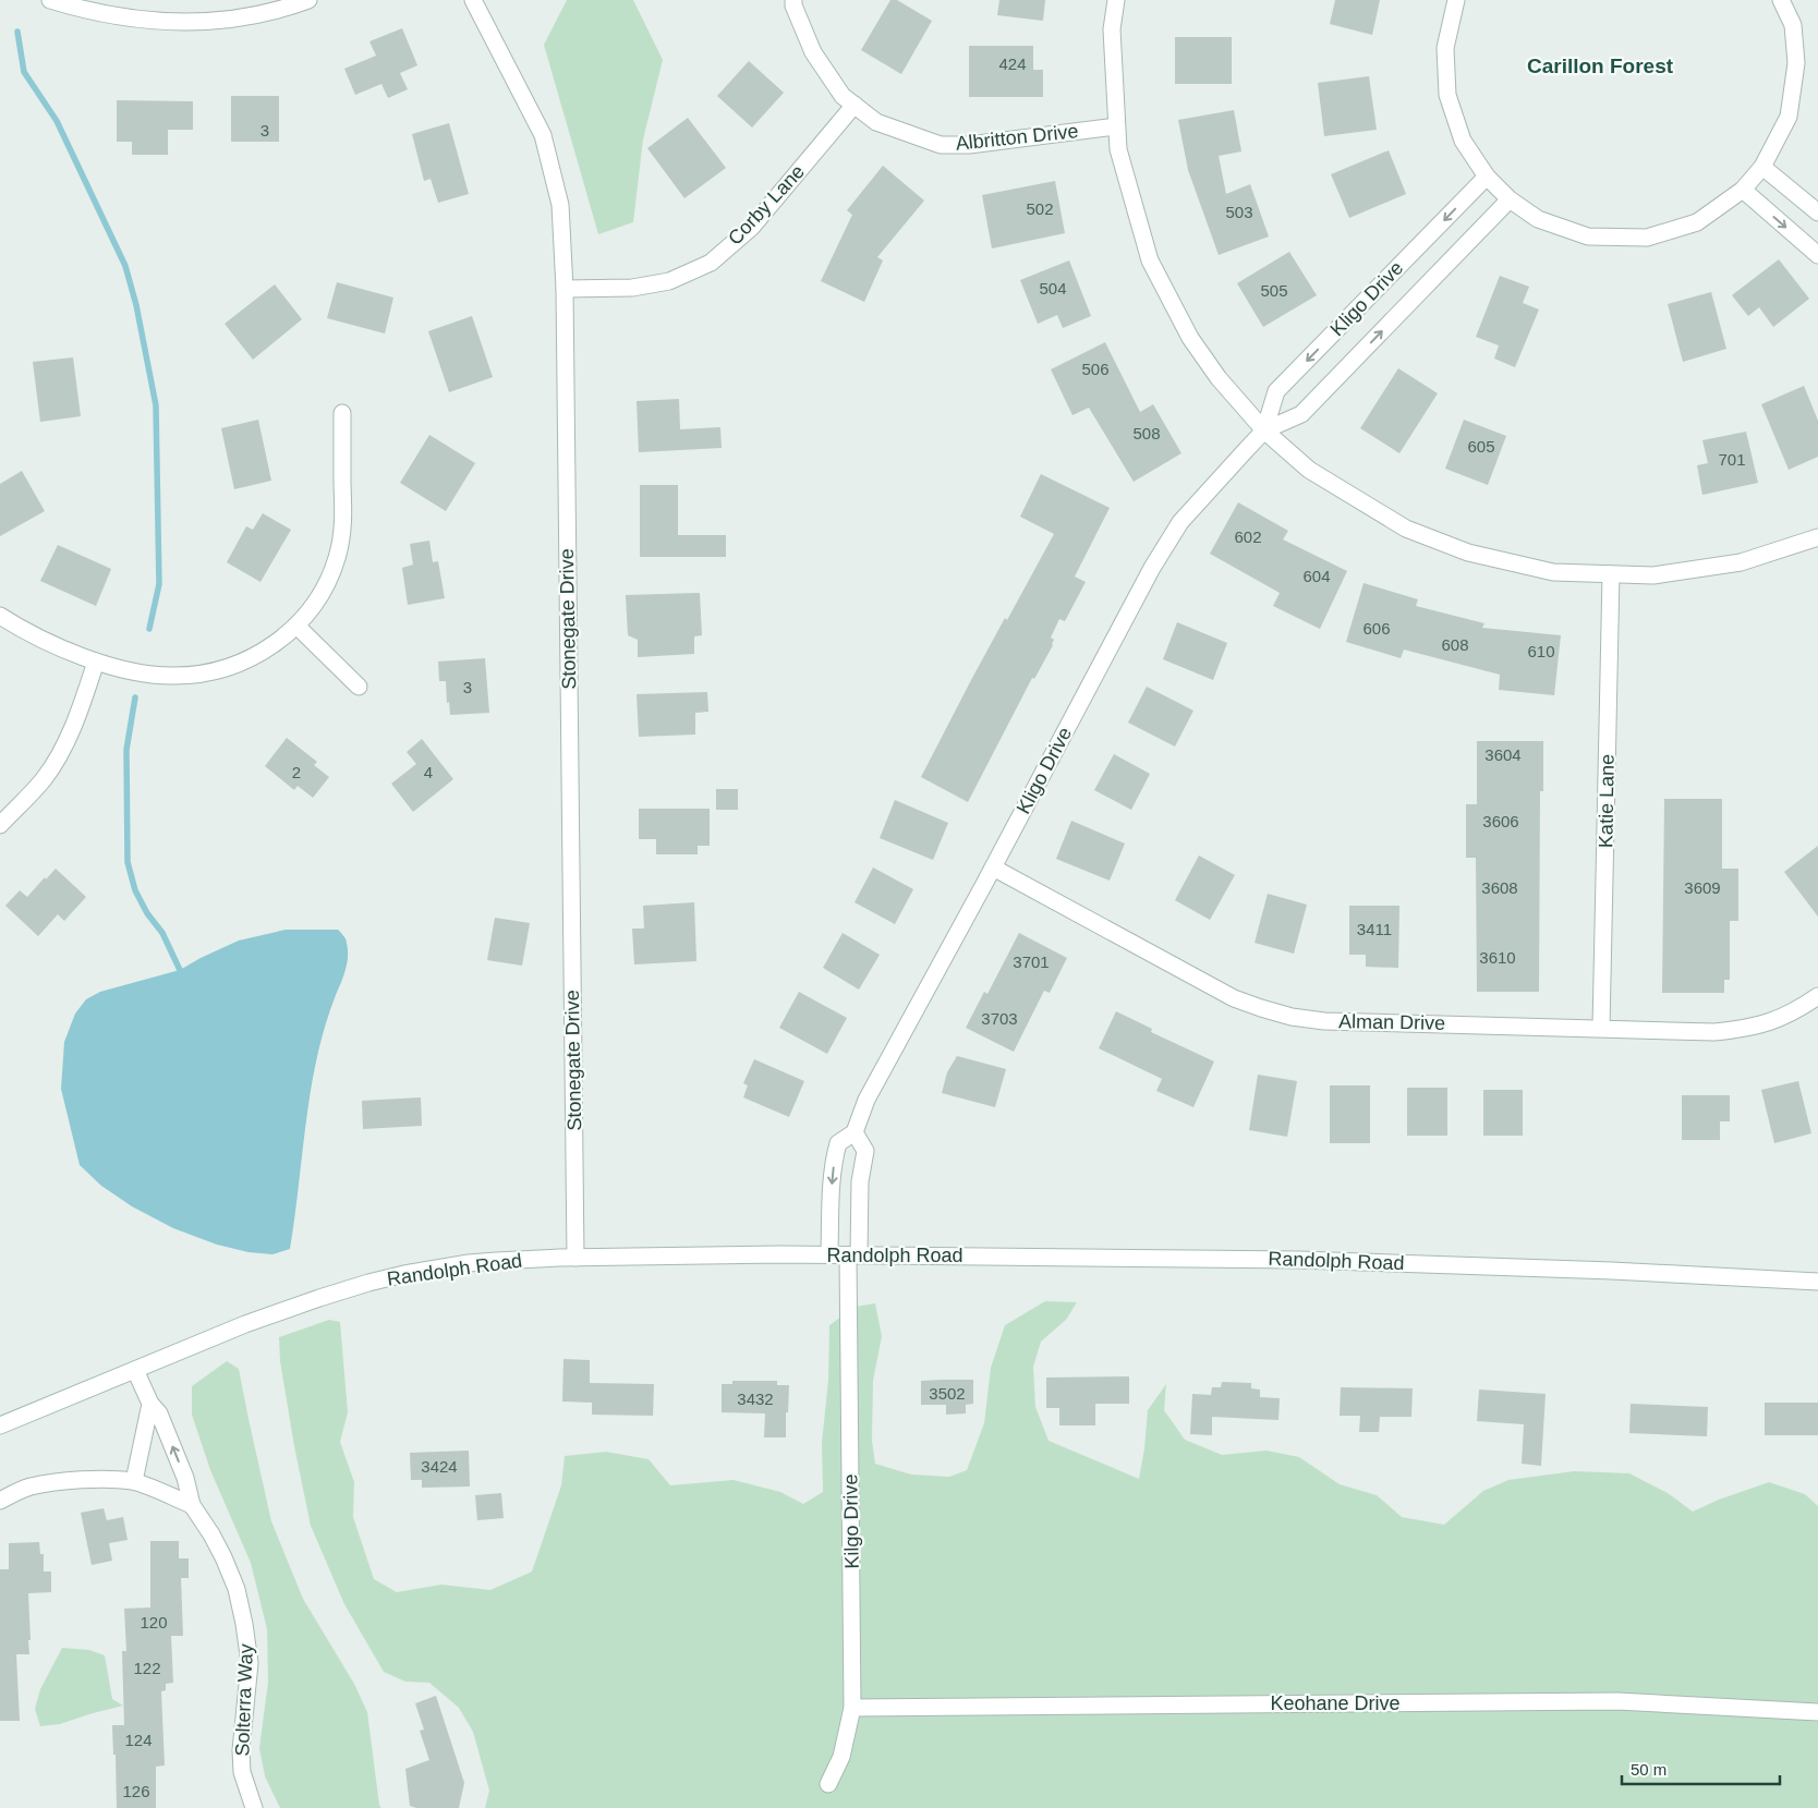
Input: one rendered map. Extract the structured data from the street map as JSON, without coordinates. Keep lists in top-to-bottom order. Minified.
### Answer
{"streets":{"street":["Albritton Drive","Corby Lane","Kligo Drive","Stonegate Drive","Katie Lane","Alman Drive","Randolph Road","Kilgo Drive","Solterra Way","Keohane Drive"]},"crossings":[["Albritton Drive","Corby Lane"],["Corby Lane","Stonegate Drive"],["Kligo Drive","Alman Drive"],["Kligo Drive","Randolph Road"],["Stonegate Drive","Randolph Road"],["Katie Lane","Alman Drive"],["Randolph Road","Kilgo Drive"],["Randolph Road","Solterra Way"],["Kilgo Drive","Keohane Drive"]],"districts":["Carillon Forest"],"house_numbers":["424","3","502","503","504","505","506","508","605","701","602","604","606","608","610","3","3604","2","4","3606","3608","3609","3411","3610","3701","3703","3502","3432","3424","120","122","124","126"],"scale_bar":"50 m"}
